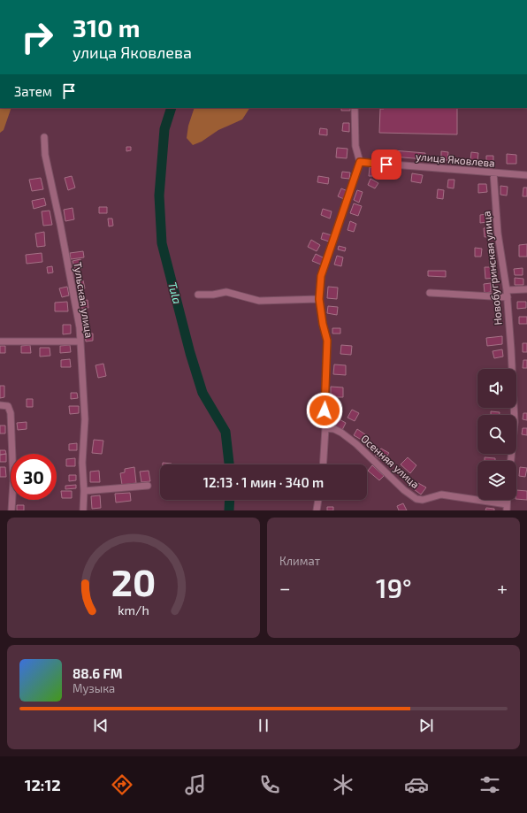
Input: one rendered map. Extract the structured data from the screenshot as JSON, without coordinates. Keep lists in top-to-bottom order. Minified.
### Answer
{"streets":{"street":["улица Яковлева","Новобугринская улица","Тульская улица","Осенняя улица"]},"crossings":[["улица Яковлева","Новобугринская улица"]],"water":["Tula"],"page":{"turn":["310 m","улица Яковлева"],"then":"Затем","limit":"30","trip":"12:13 · 1 мин · 340 m","tile":"Климат","heat":["−","19°","+"],"song":["88.6 FM","Музыка"],"tabs":"12:12","gauge":["20","km/h"]}}
